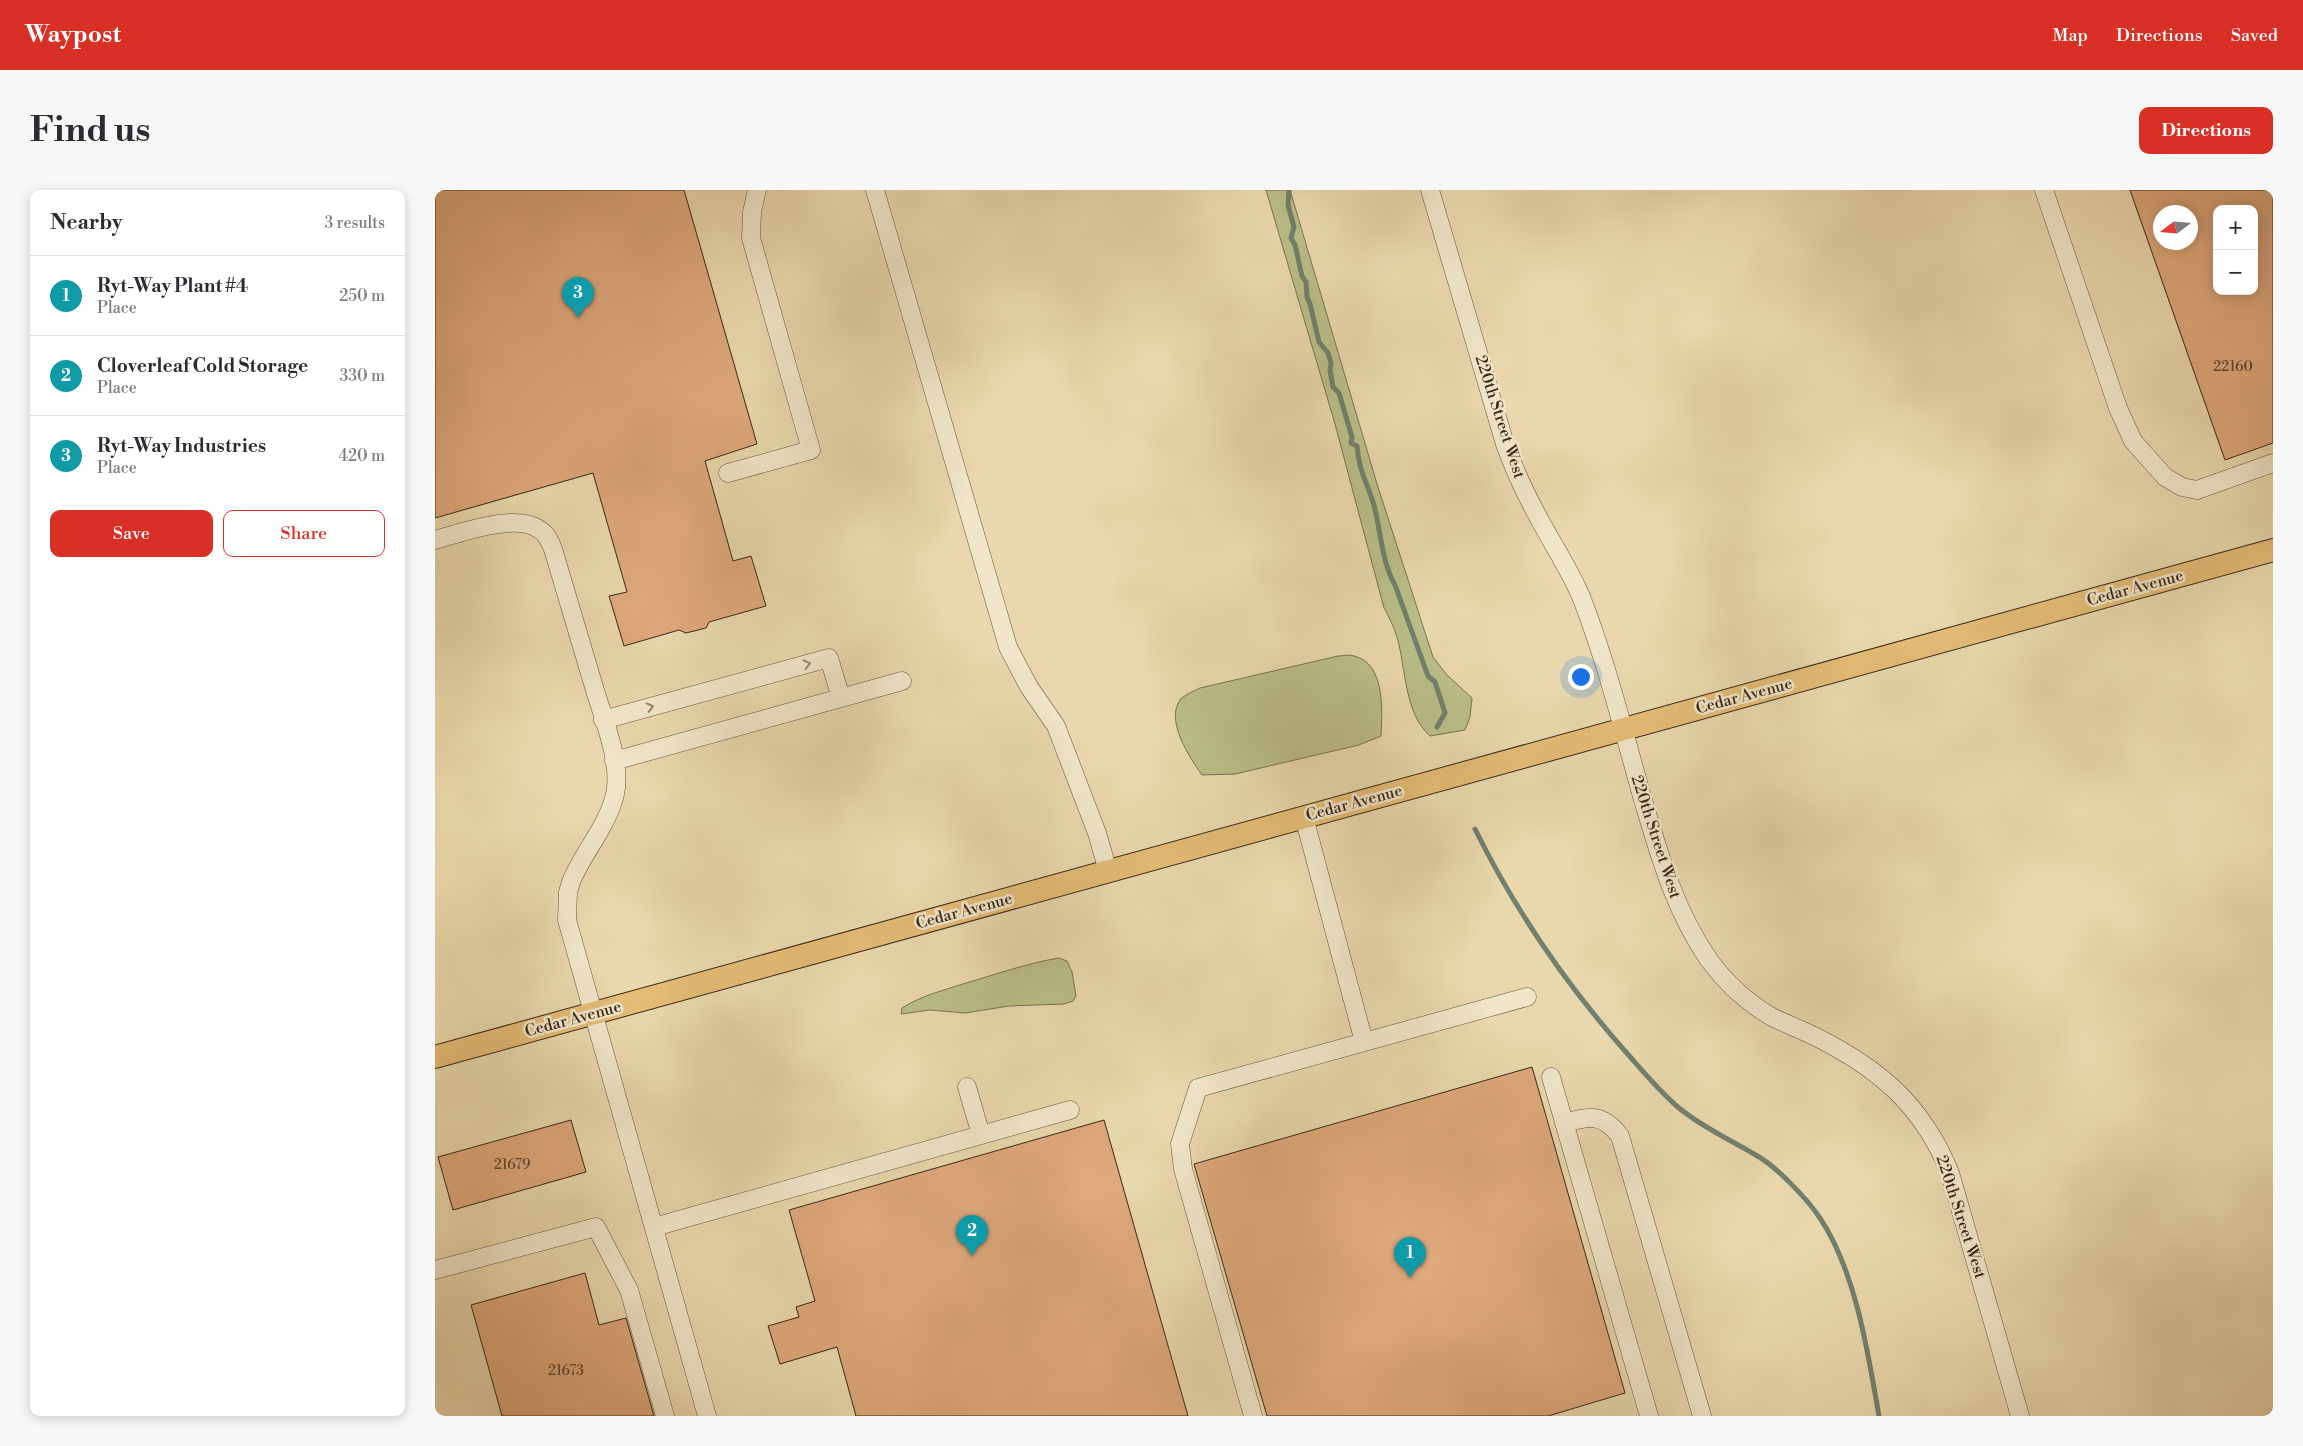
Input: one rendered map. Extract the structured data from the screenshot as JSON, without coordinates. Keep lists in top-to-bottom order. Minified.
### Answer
{"streets":{"main road":["Cedar Avenue"],"street":["220th Street West"]},"crossings":[["220th Street West","Cedar Avenue"]],"house_numbers":["22160","21679","21673"],"north":"left","page":{"header":"Waypost","nav":["Map","Directions","Saved"],"buttons":["Directions",["Save","Share"]],"title":"Find us","heading":["Nearby","3 results"],"map_buttons":["+","−"],"list":[{"mark":"1","name":"Ryt-Way Plant #4","note":"Place","value":"250 m"},{"mark":"2","name":"Cloverleaf Cold Storage","note":"Place","value":"330 m"},{"mark":"3","name":"Ryt-Way Industries","note":"Place","value":"420 m"}],"pins":["3","2","1"]}}
